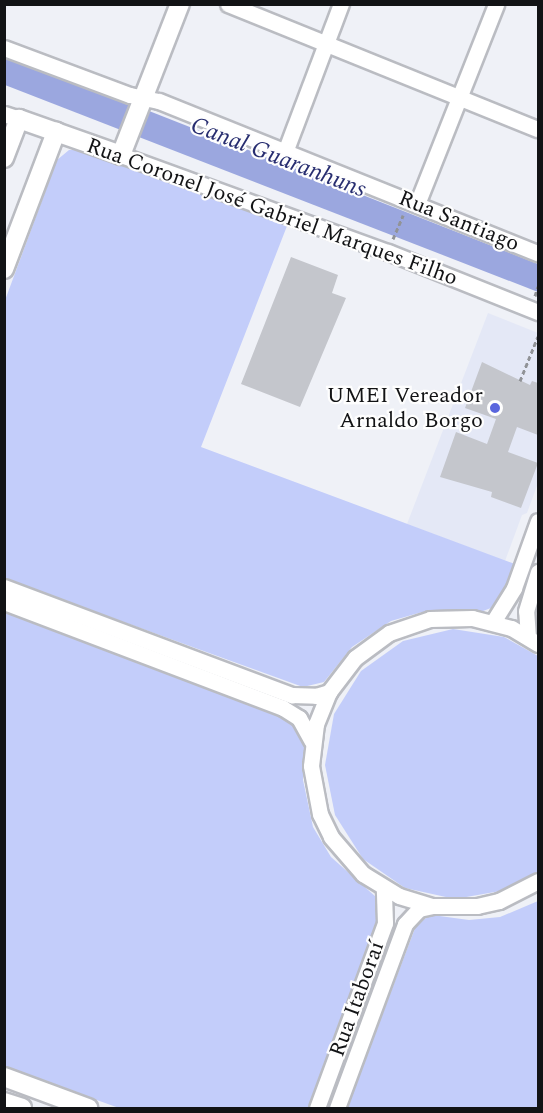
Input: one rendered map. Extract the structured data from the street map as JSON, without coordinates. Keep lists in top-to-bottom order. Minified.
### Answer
{"streets":{"street":["Rua Coronel José Gabriel Marques Filho","Rua Santiago","Rua Itaboraí"]},"water":["Canal Guaranhuns"],"places":["UMEI Vereador Arnaldo Borgo"]}
